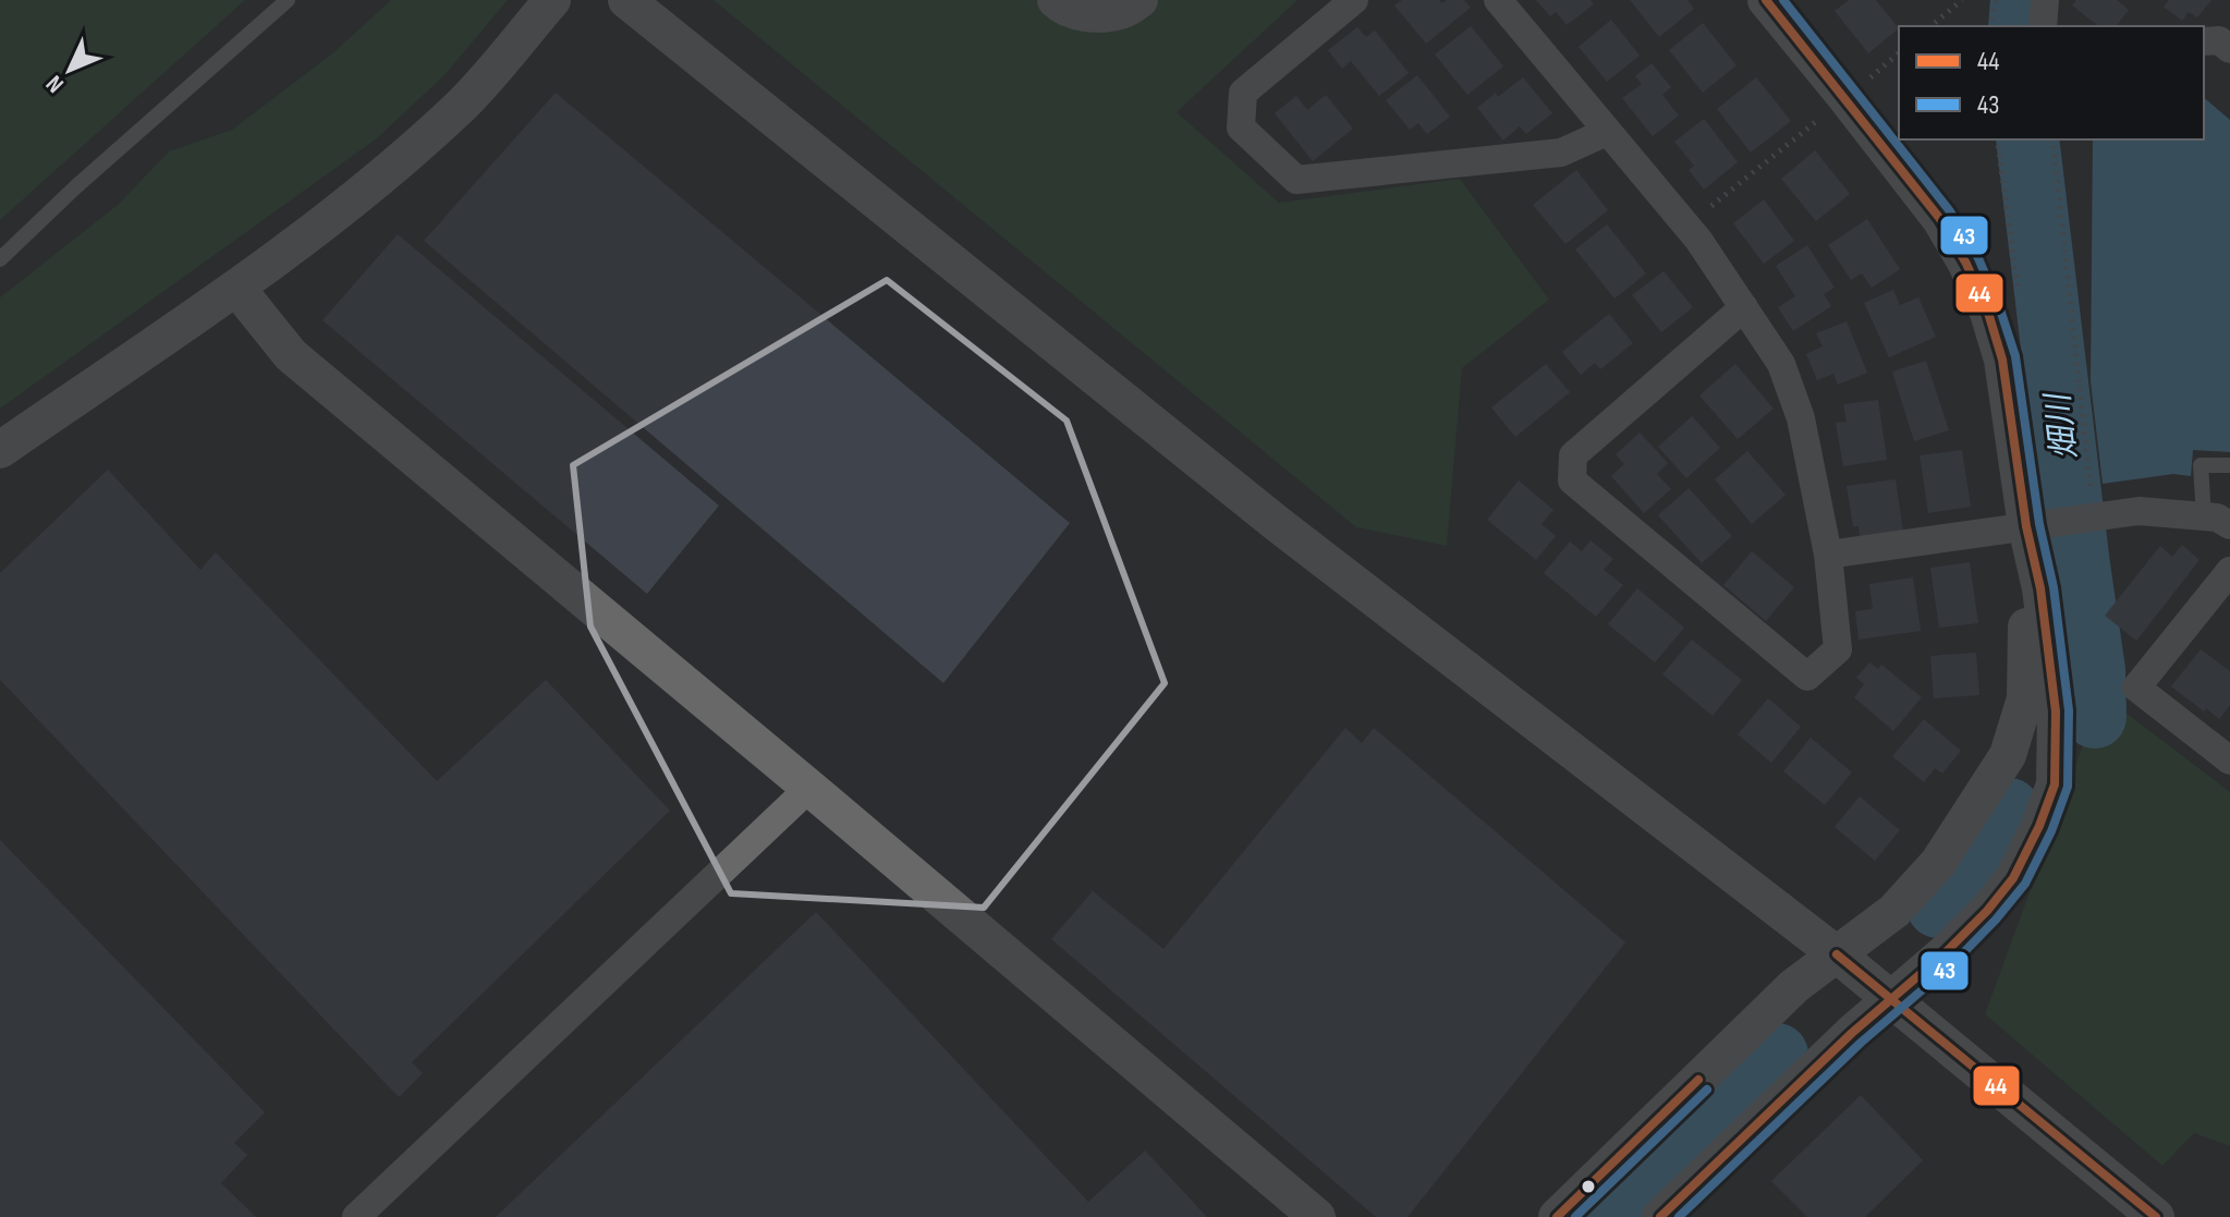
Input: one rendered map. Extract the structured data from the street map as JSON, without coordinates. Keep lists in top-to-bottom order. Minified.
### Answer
{"water":["畑川"],"lines":["transit line 44","transit line 43"],"legend":["44","43"],"north":"bottom left"}
